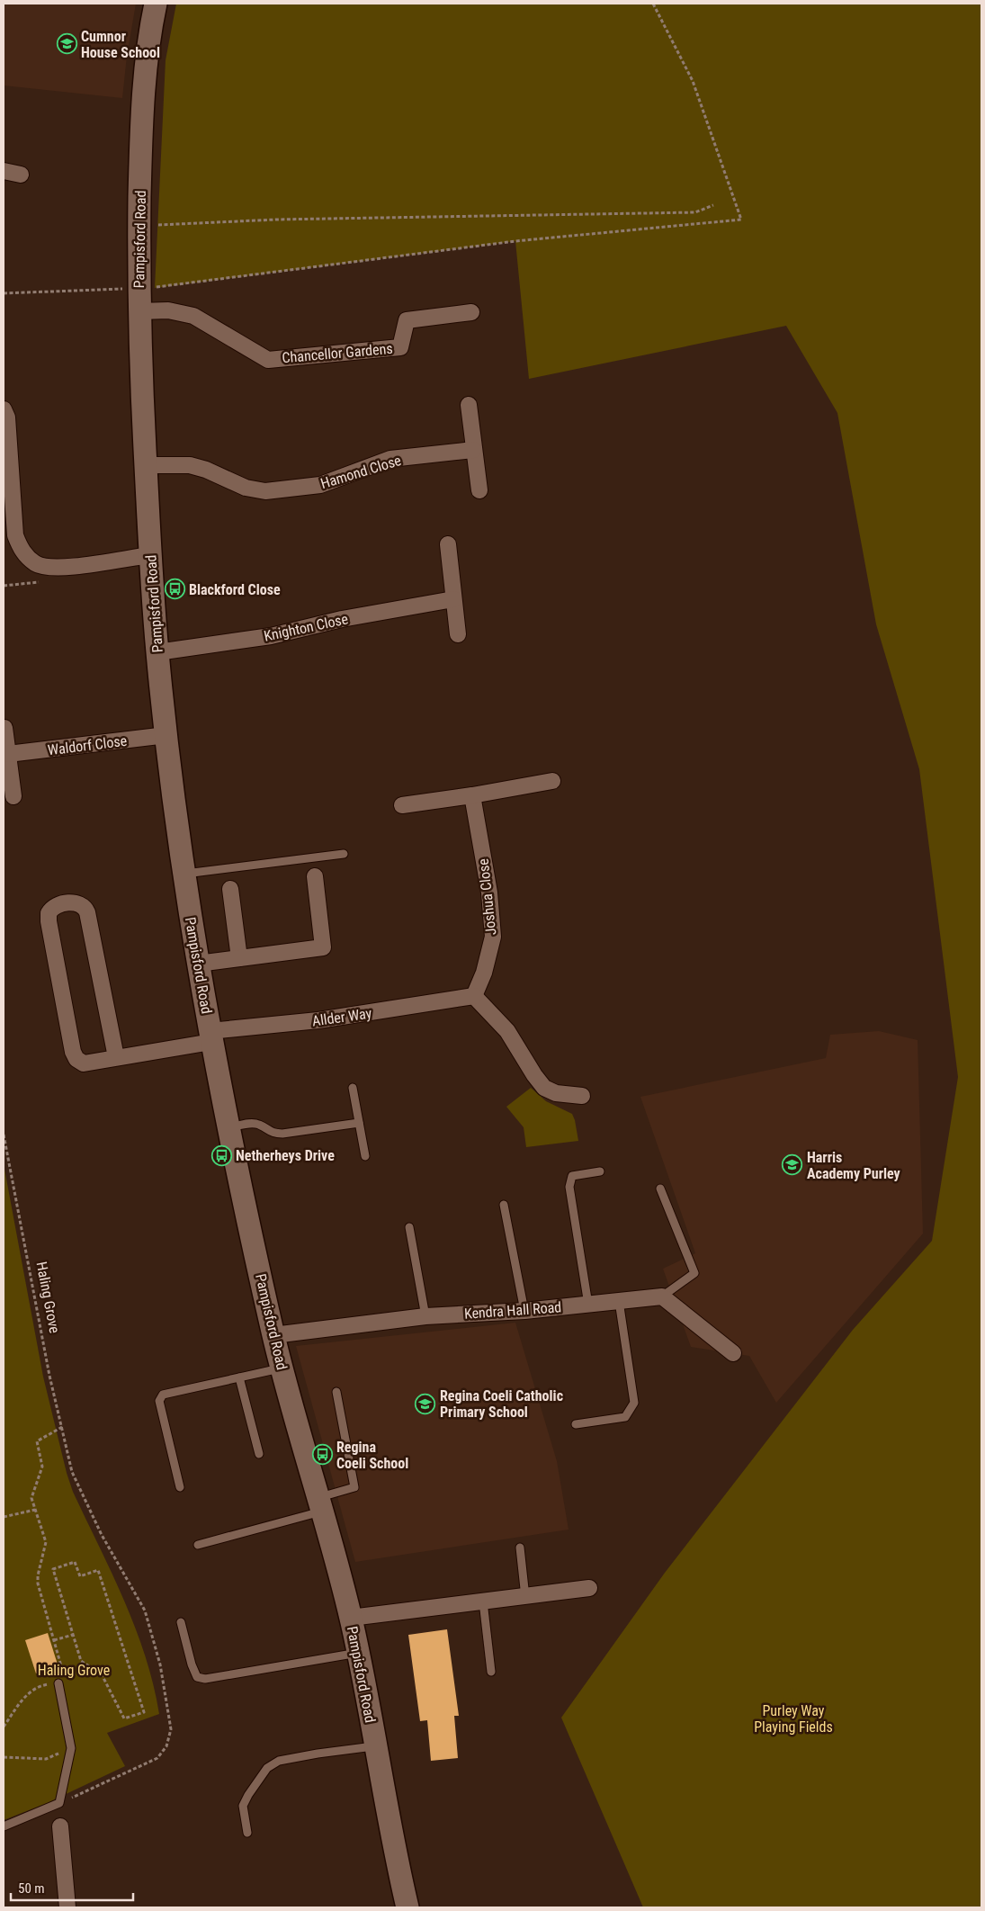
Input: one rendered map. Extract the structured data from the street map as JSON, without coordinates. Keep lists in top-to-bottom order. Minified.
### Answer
{"streets":{"street":["Pampisford Road","Chancellor Gardens","Hamond Close","Knighton Close","Waldorf Close","Joshua Close","Allder Way","Kendra Hall Road"],"path":["Haling Grove"]},"crossings":[["Pampisford Road","Chancellor Gardens"],["Pampisford Road","Hamond Close"],["Pampisford Road","Knighton Close"],["Pampisford Road","Waldorf Close"],["Pampisford Road","Allder Way"],["Pampisford Road","Kendra Hall Road"],["Joshua Close","Allder Way"]],"parks":["Haling Grove","Purley Way Playing Fields"],"places":{"school or university":["Cumnor House School","Harris Academy Purley","Regina Coeli Catholic Primary School"],"bus stop":["Blackford Close","Netherheys Drive","Regina Coeli School"]},"scale_bar":"50 m"}
